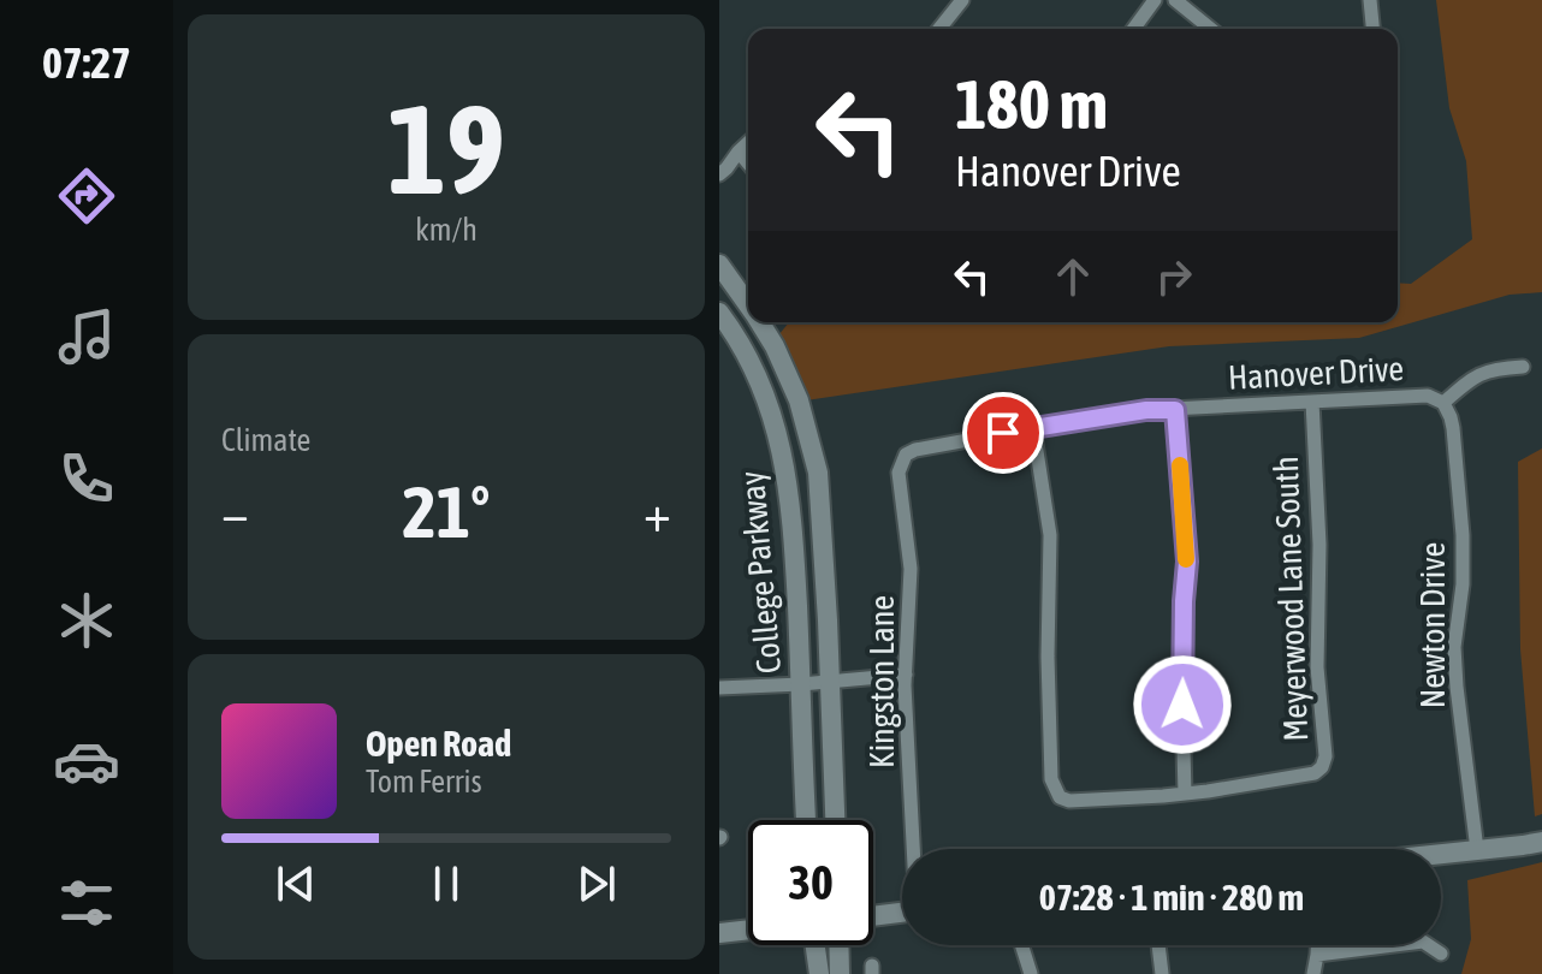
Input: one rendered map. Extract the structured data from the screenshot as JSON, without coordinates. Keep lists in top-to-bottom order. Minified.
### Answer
{"streets":{"main road":["College Parkway"],"street":["Hanover Drive","Meyerwood Lane South","Newton Drive","Kingston Lane"]},"crossings":[["Hanover Drive","Meyerwood Lane South"],["Hanover Drive","Newton Drive"],["Hanover Drive","Kingston Lane"]],"page":{"tabs":"07:27","tile":[["19","km/h"],"Climate"],"turn":["180 m","Hanover Drive"],"heat":["−","21°","+"],"song":["Open Road","Tom Ferris"],"limit":"30","trip":"07:28 · 1 min · 280 m"}}
